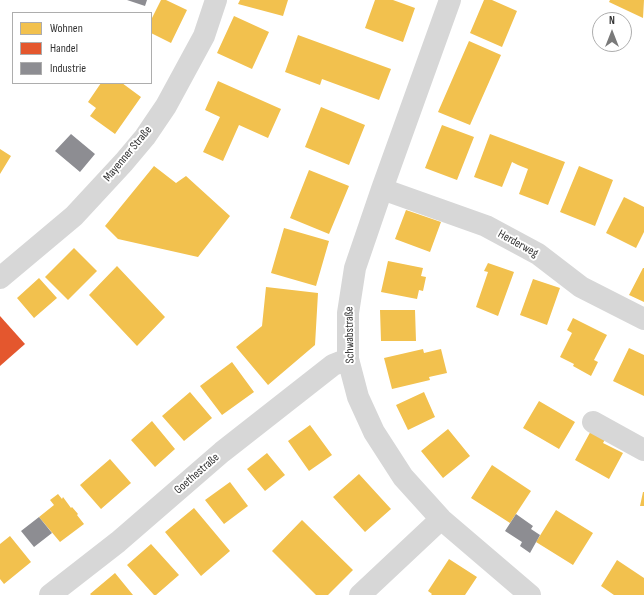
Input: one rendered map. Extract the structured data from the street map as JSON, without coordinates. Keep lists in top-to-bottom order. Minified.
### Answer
{"streets":{"street":["Mayenner Straße","Herderweg","Schwabstraße","Goethestraße"]},"crossings":[["Herderweg","Schwabstraße"],["Schwabstraße","Goethestraße"]],"legend":["Wohnen","Handel","Industrie"],"north":"top"}
